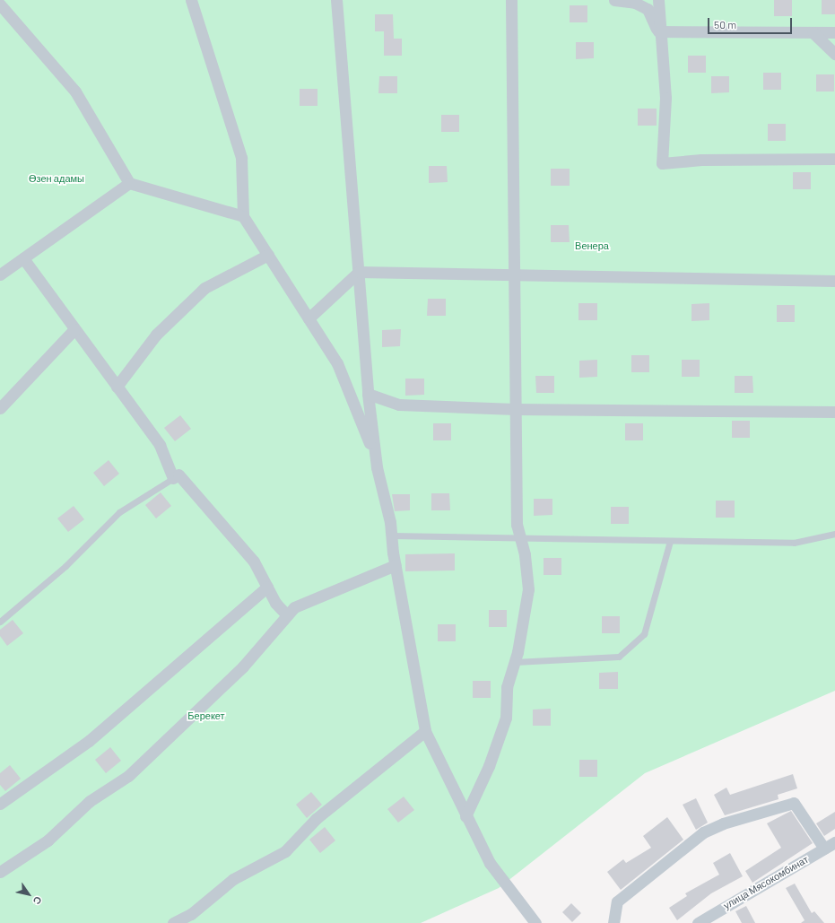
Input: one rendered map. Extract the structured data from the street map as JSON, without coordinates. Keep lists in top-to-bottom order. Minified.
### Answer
{"streets":{"street":["улица Мясокомбинат"]},"parks":["Өзен адамы","Венера","Берекет"],"scale_bar":"50 m","north":"bottom right"}
